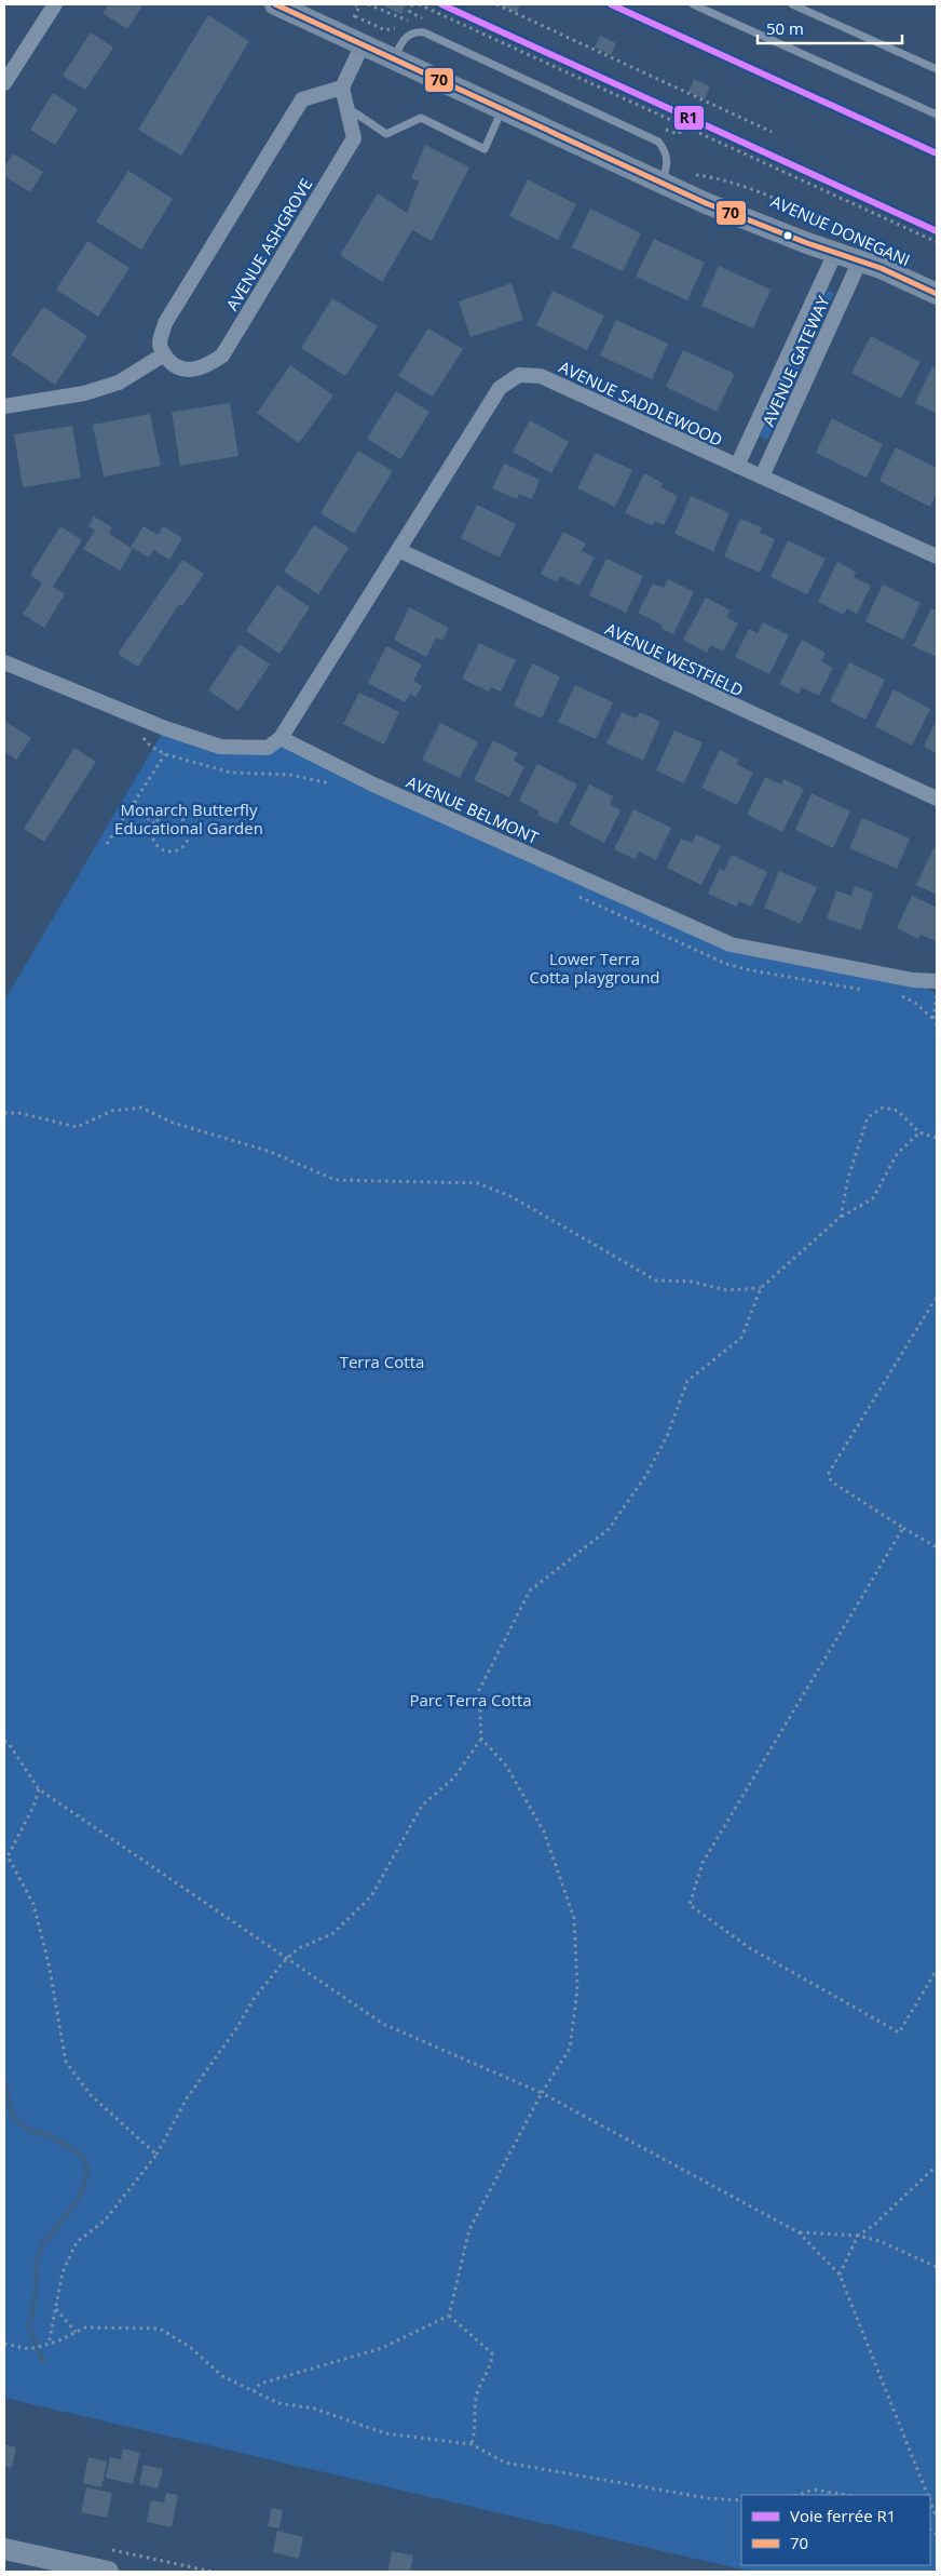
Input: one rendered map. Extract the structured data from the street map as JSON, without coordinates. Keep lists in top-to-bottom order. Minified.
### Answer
{"streets":{"street":["AVENUE DONEGANI","AVENUE ASHGROVE","AVENUE GATEWAY","AVENUE SADDLEWOOD","AVENUE WESTFIELD","AVENUE BELMONT"]},"crossings":[["AVENUE DONEGANI","AVENUE GATEWAY"],["AVENUE GATEWAY","AVENUE SADDLEWOOD"],["AVENUE SADDLEWOOD","AVENUE WESTFIELD"],["AVENUE SADDLEWOOD","AVENUE BELMONT"]],"parks":["Monarch Butterfly Educational Garden","Lower Terra Cotta playground","Terra Cotta","Parc Terra Cotta"],"lines":["rail line R1","transit line 70"],"legend":["Voie ferrée R1","70"],"scale_bar":"50 m"}
